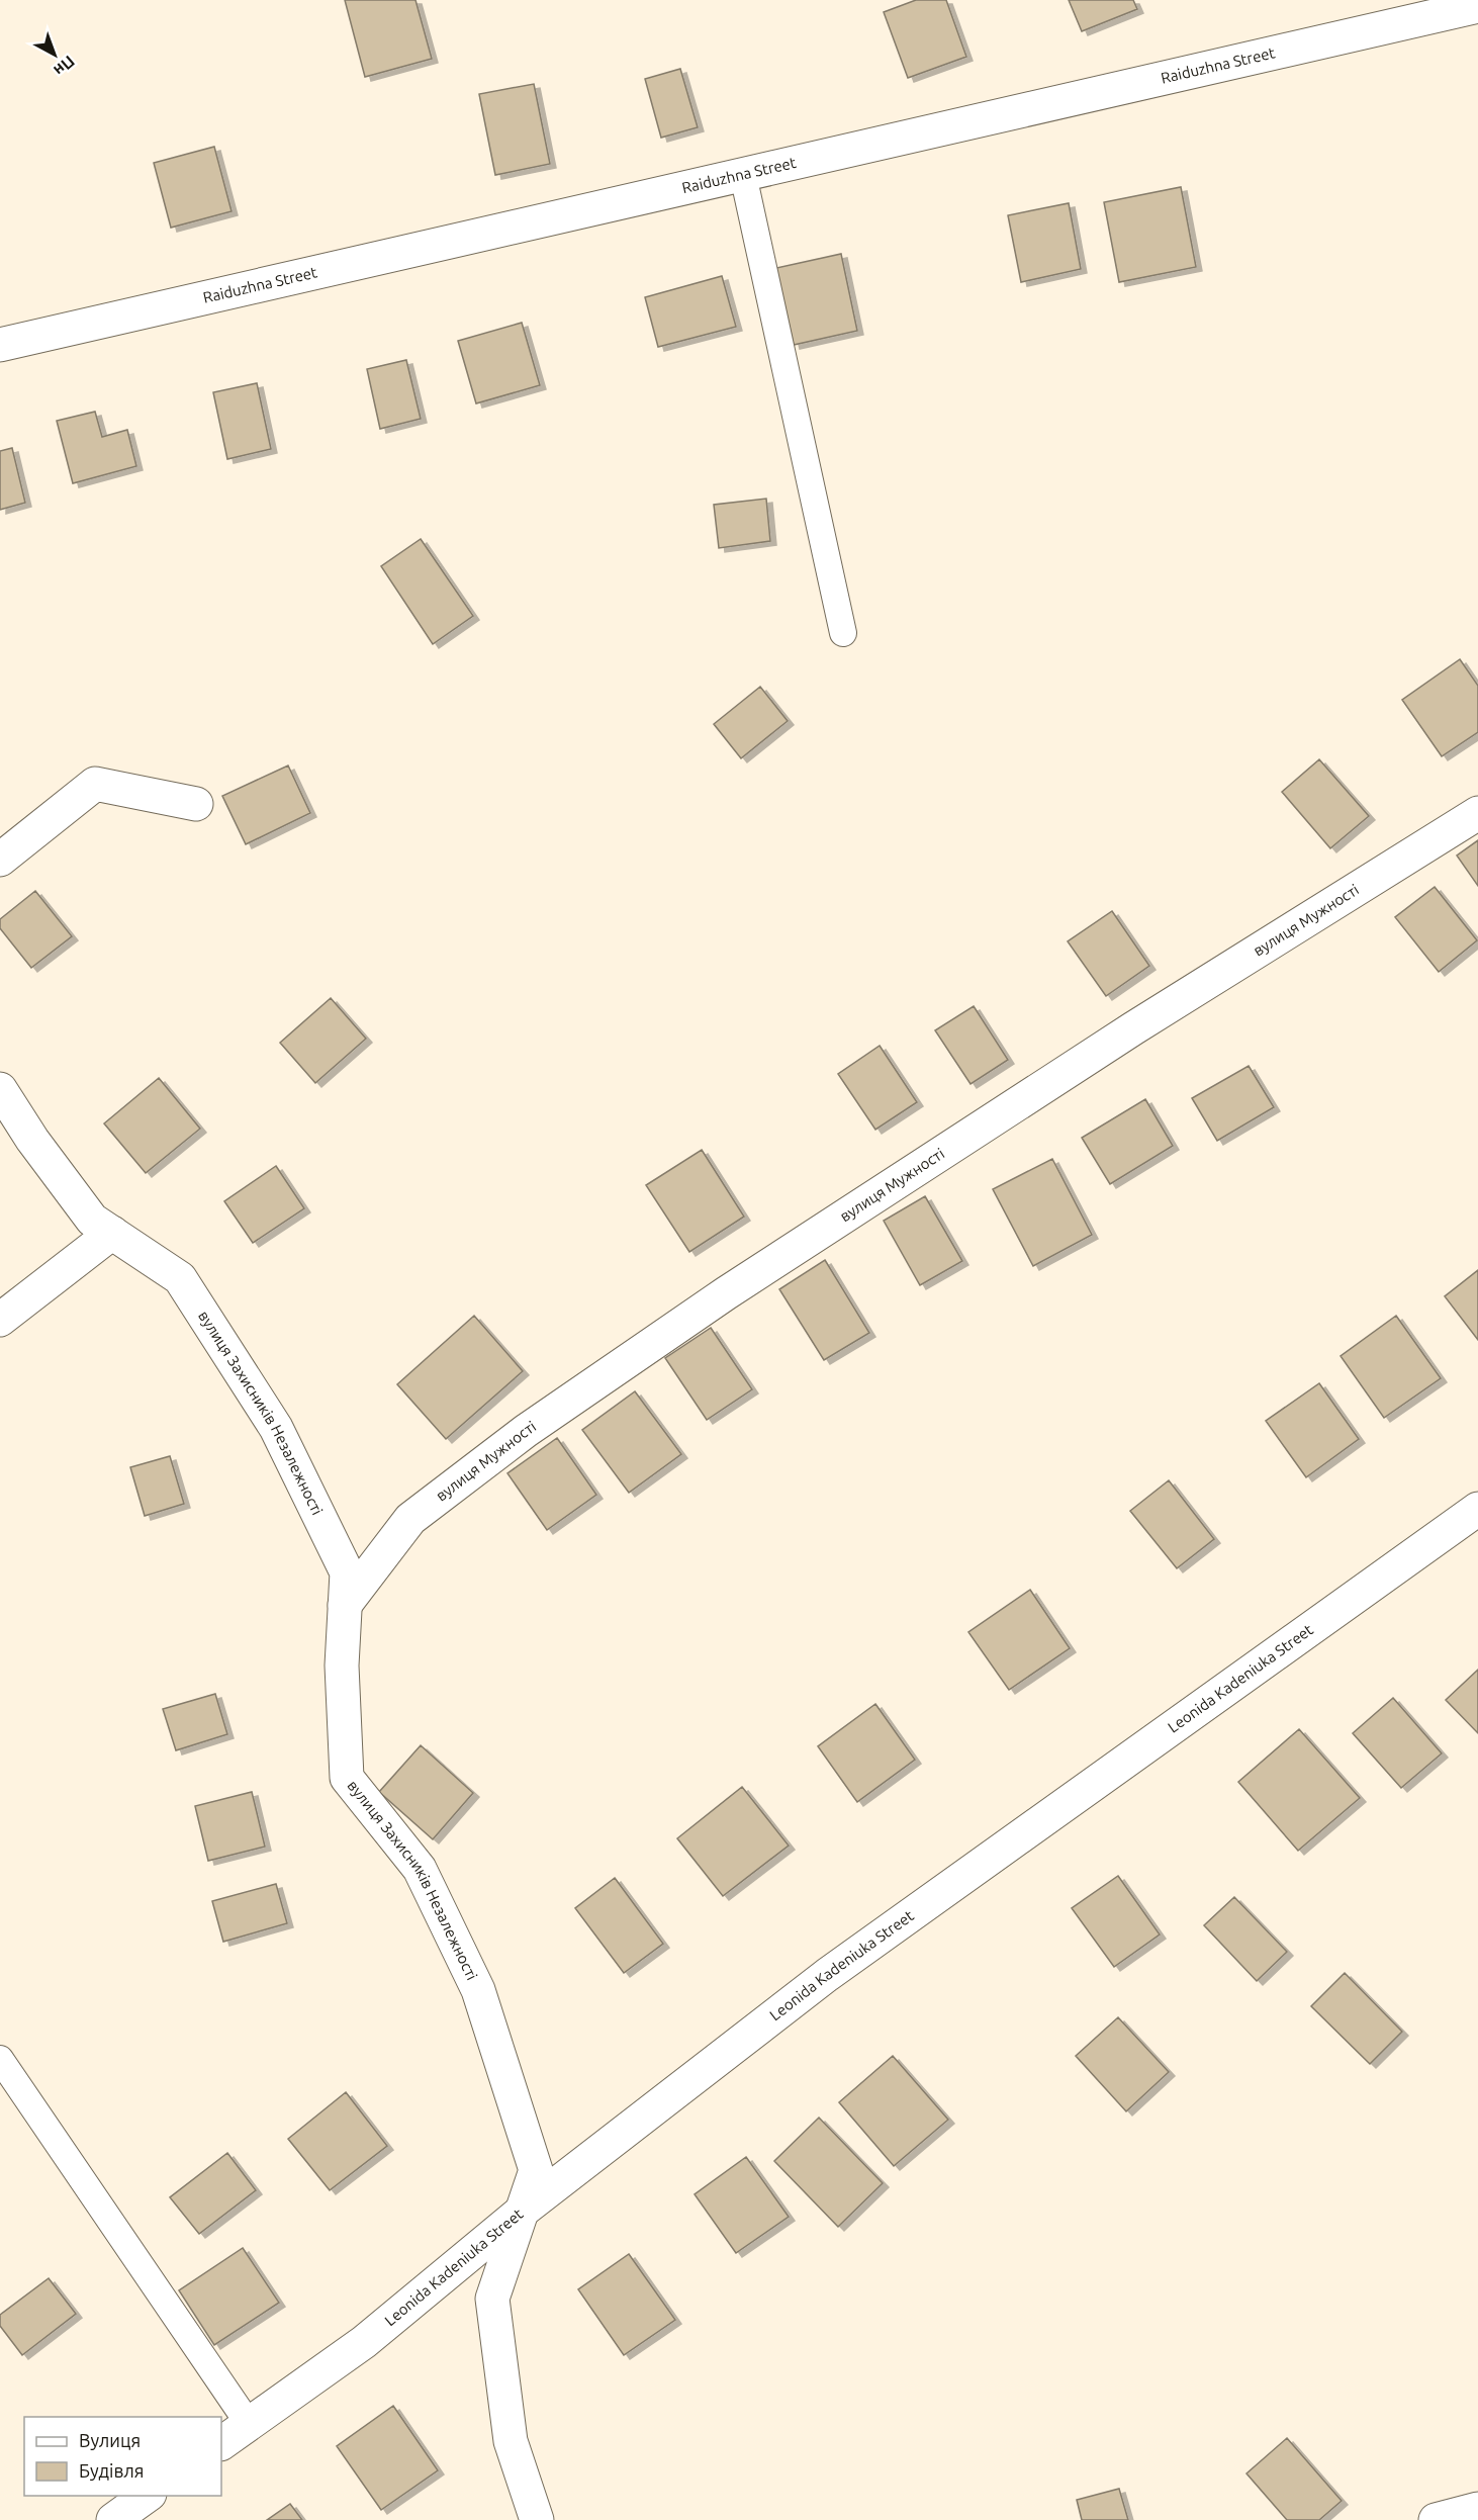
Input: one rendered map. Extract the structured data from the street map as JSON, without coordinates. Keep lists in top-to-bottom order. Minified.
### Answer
{"streets":{"street":["Raiduzhna Street","вулиця Мужності","вулиця Захисників Незалежності","Leonida Kadeniuka Street"]},"crossings":[["вулиця Мужності","вулиця Захисників Незалежності"],["вулиця Захисників Незалежності","Leonida Kadeniuka Street"]],"legend":["Вулиця","Будівля"],"north":"bottom right"}
